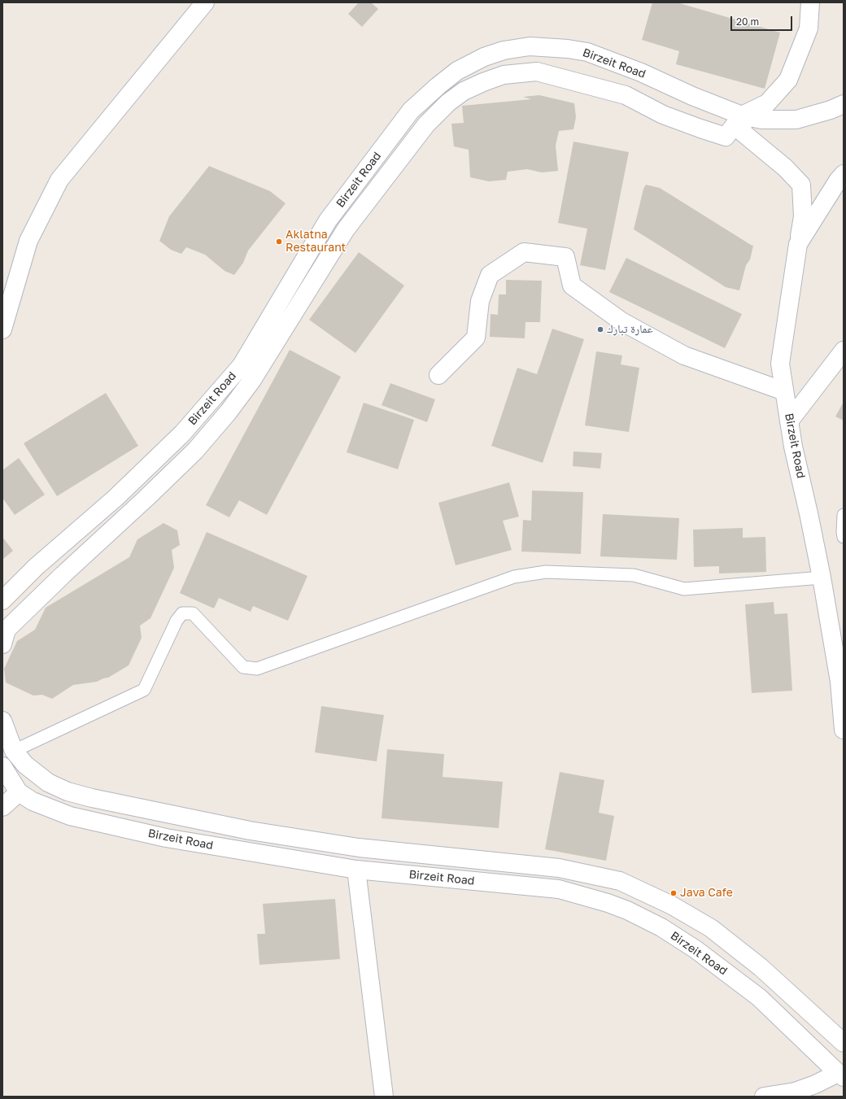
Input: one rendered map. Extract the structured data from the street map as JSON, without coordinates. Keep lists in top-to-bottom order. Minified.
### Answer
{"streets":{"main road":["Birzeit Road"]},"places":["Aklatna Restaurant","عمارة تبارك","Java Cafe"],"scale_bar":"20 m"}
